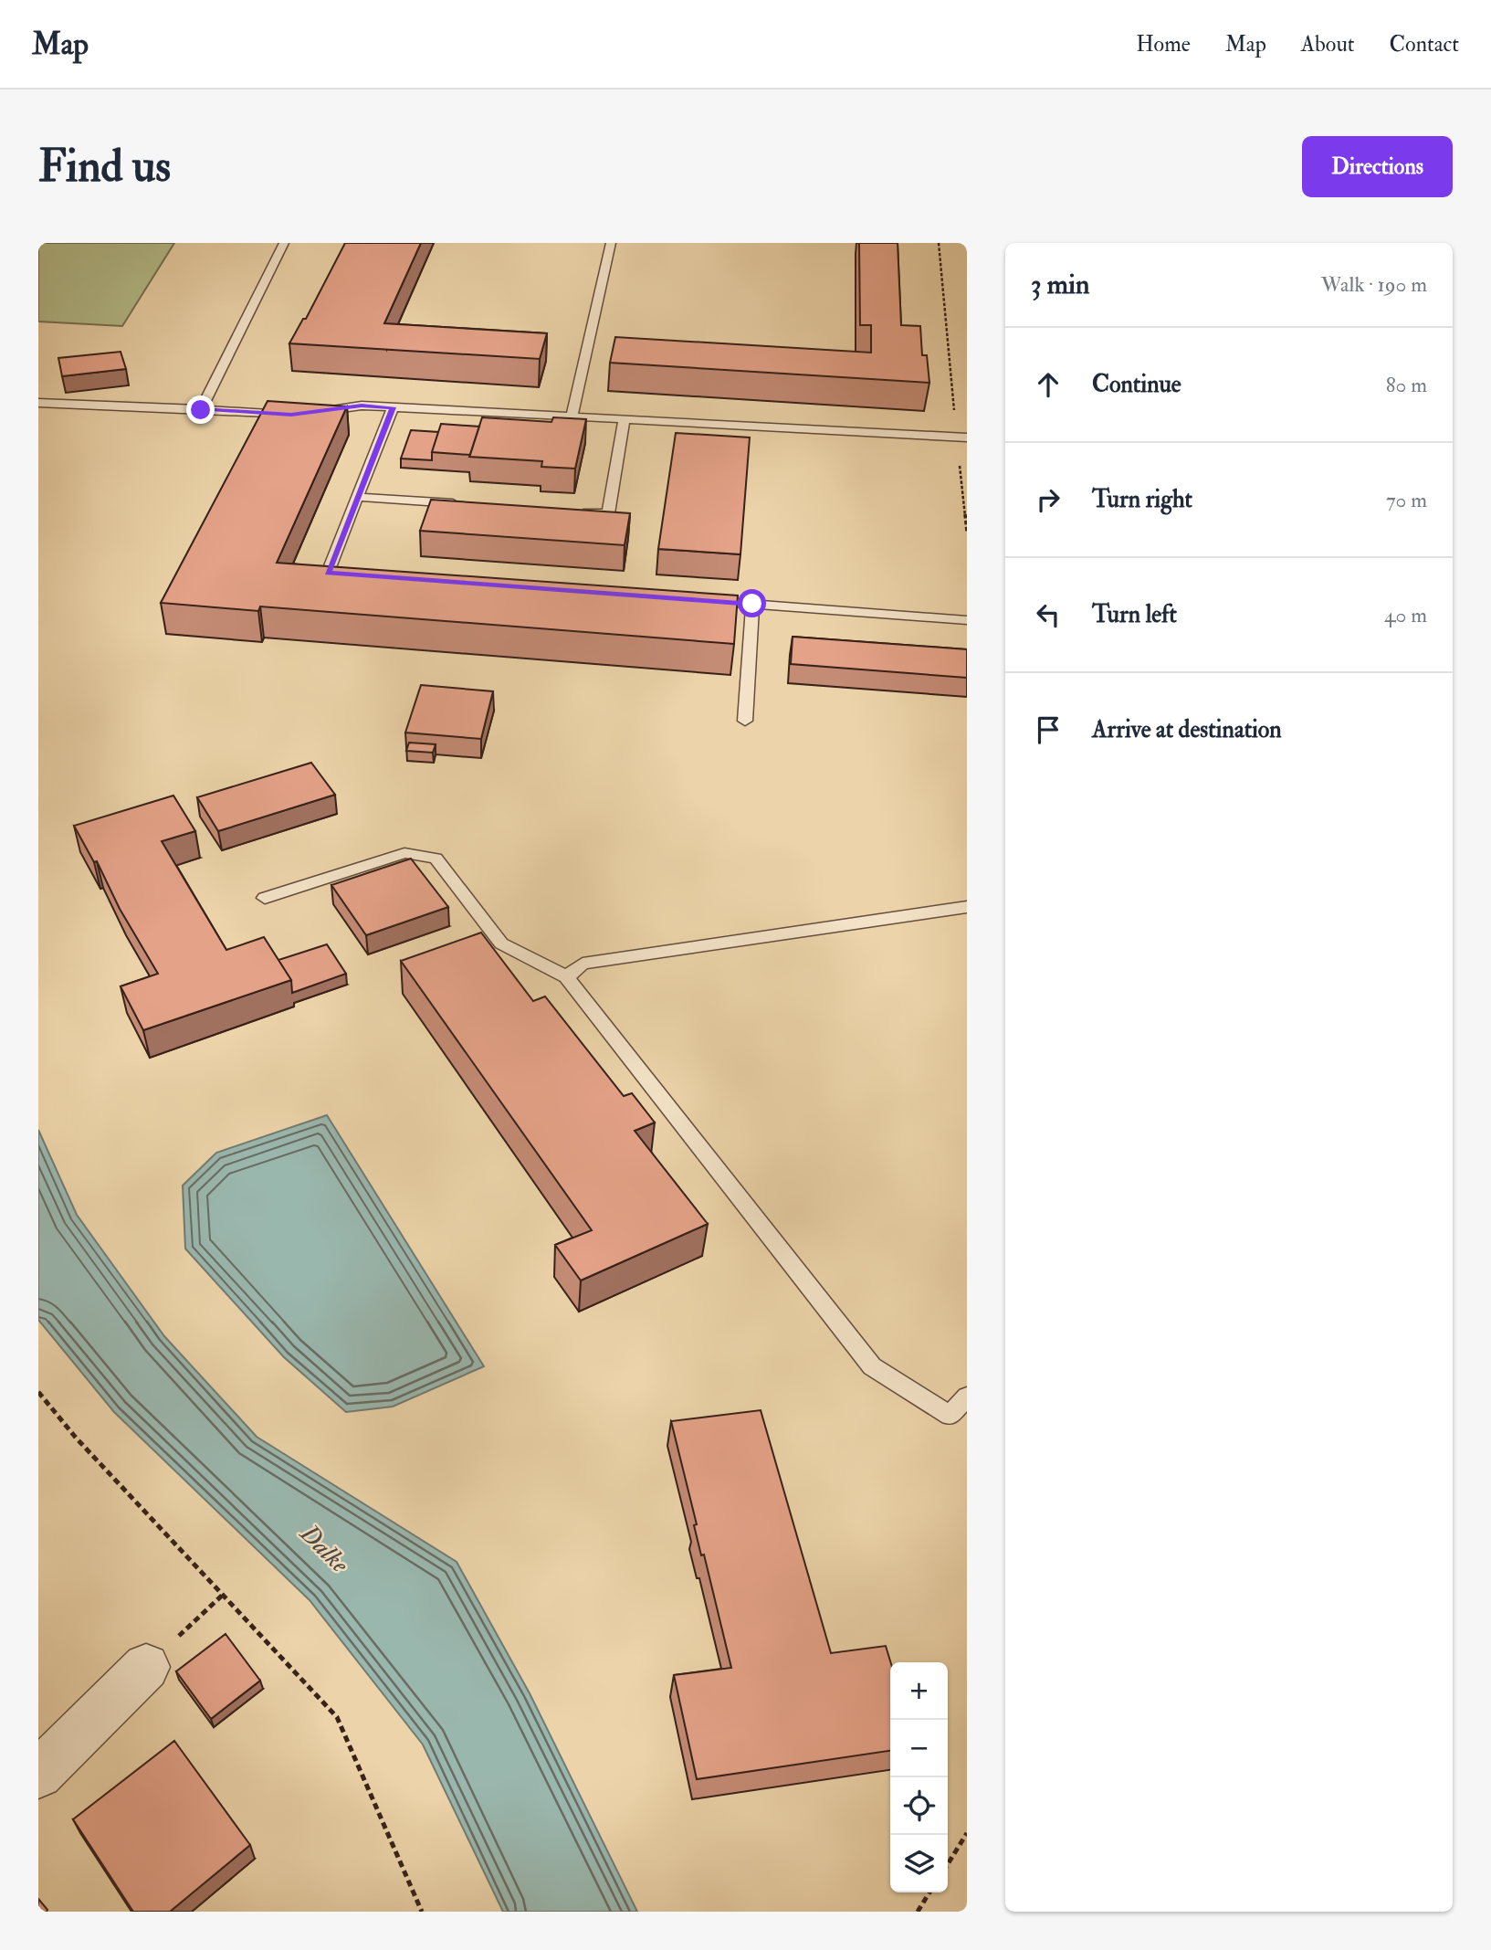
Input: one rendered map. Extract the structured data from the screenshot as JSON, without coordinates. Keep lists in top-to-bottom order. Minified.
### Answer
{"water":["Dalke"],"page":{"header":"Map","nav":["Home","Map","About","Contact"],"buttons":"Directions","title":"Find us","heading":["3 min","Walk · 190 m"],"list":[["Continue","80 m"],["Turn right","70 m"],["Turn left","40 m"],"Arrive at destination"],"map_buttons":["+","−"]}}
